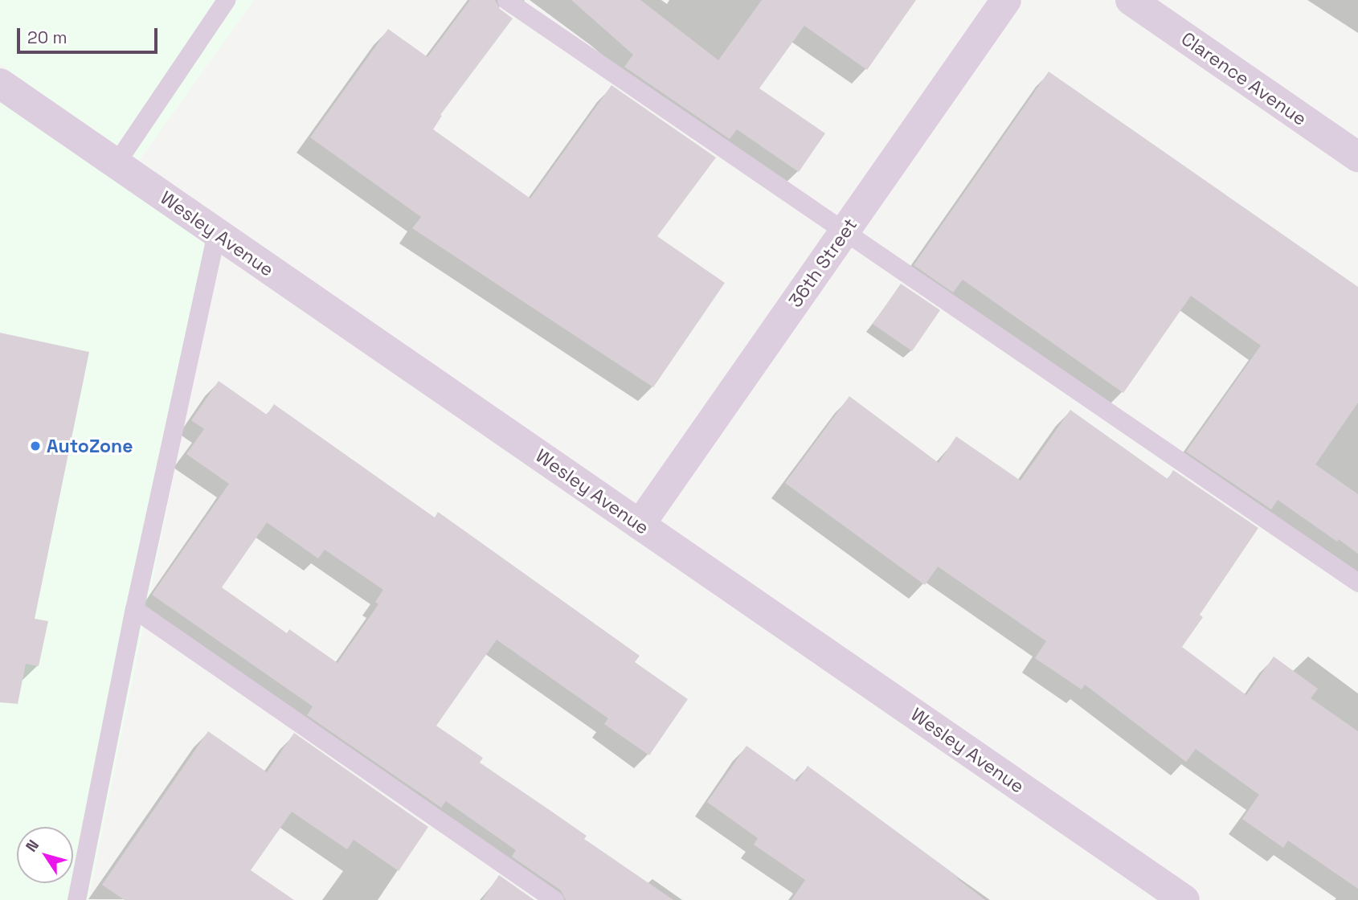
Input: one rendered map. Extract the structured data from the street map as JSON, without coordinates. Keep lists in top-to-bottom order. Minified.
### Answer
{"streets":{"street":["Clarence Avenue","Wesley Avenue","36th Street"]},"crossings":[["Wesley Avenue","36th Street"]],"places":["AutoZone"],"scale_bar":"20 m","north":"top left"}
